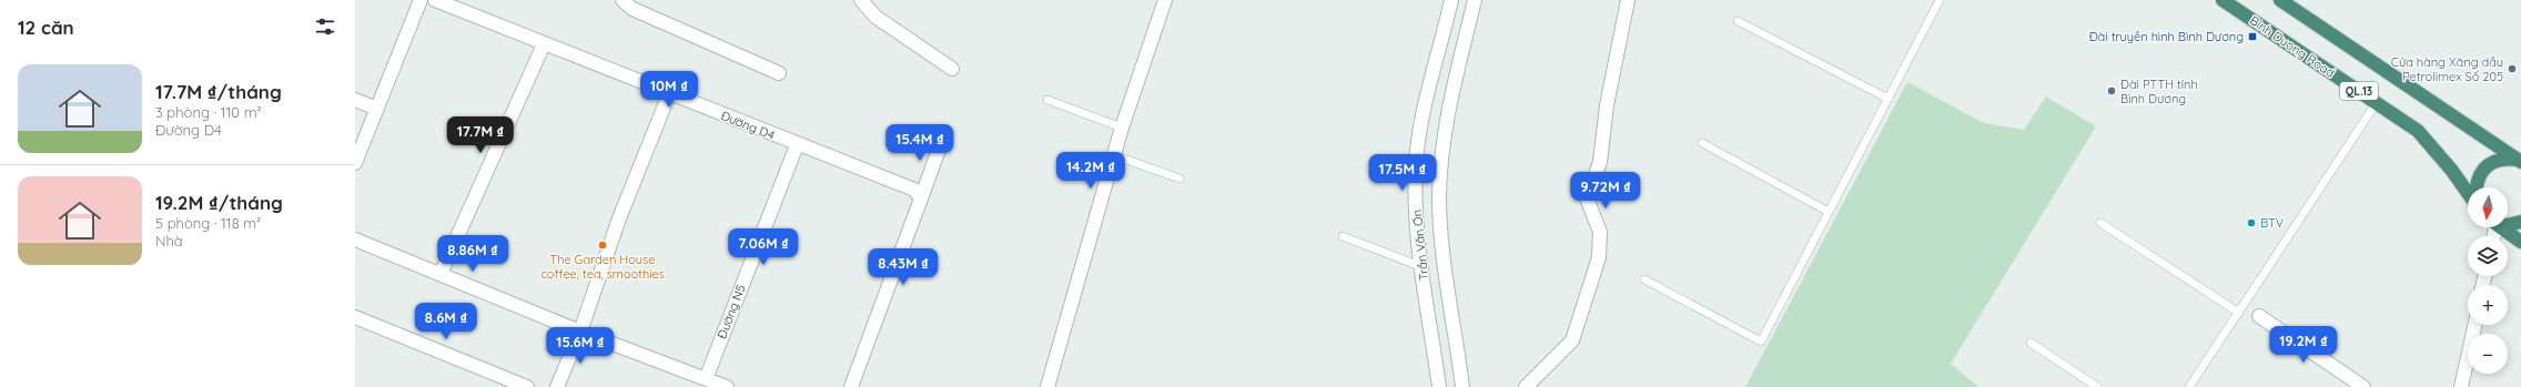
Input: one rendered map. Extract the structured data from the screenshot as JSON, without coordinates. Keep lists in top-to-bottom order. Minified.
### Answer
{"streets":{"highway":["Binh Duong Road","QL.13"],"street":["Đường D4","Trần Văn Ơn","Đường N5"]},"crossings":[["Đường D4","Đường N5"]],"places":{"transit":["Đài truyền hình Bình Dương"],"other":["Cửa hàng Xăng dầu Petrolimex Số 205","Đài PTTH tỉnh Bình Dương","BTV","The Garden House coffee, tea, smoothies"]},"north":"bottom","page":{"heading":"12 căn","list":[{"name":"17.7M ₫/tháng","note":"3 phòng · 110 m² · Đường D4"},{"name":"19.2M ₫/tháng","note":"5 phòng · 118 m² · Nhà"}],"price":["10M ₫","17.7M ₫","15.4M ₫","14.2M ₫","17.5M ₫","9.72M ₫","7.06M ₫","8.86M ₫","8.43M ₫","8.6M ₫","19.2M ₫","15.6M ₫"],"map_buttons":["+","−"]}}
